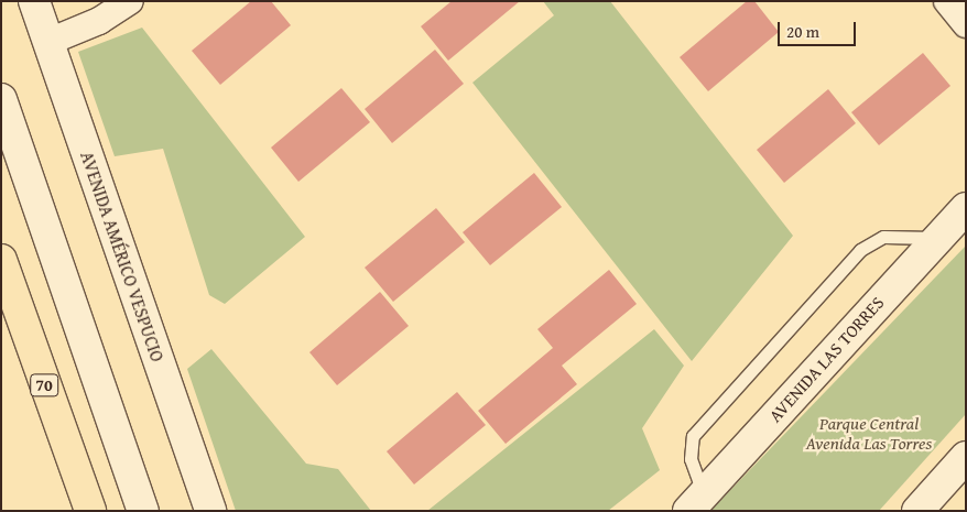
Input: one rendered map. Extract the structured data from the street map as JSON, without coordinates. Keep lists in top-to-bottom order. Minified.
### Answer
{"streets":{"highway":["70"],"street":["AVENIDA AMÉRICO VESPUCIO","AVENIDA LAS TORRES"]},"parks":["Parque Central Avenida Las Torres"],"scale_bar":"20 m"}
